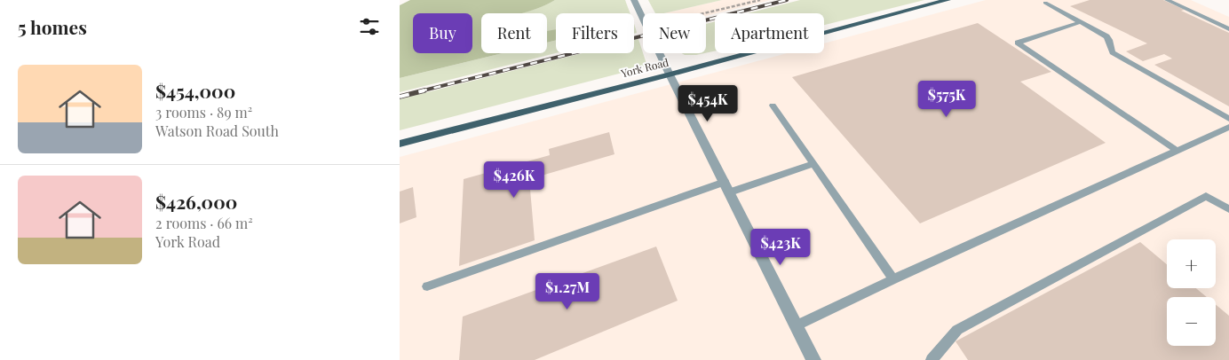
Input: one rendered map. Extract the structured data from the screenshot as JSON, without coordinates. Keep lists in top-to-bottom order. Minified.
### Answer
{"streets":{"main road":["York Road"]},"page":{"heading":"5 homes","chip":["Buy","Rent","Filters","New","Apartment"],"list":[{"name":"$454,000","note":"3 rooms · 89 m² · Watson Road South"},{"name":"$426,000","note":"2 rooms · 66 m² · York Road"}],"price":["$575K","$454K","$426K","$423K","$1.27M"],"map_buttons":["+","−"]}}
